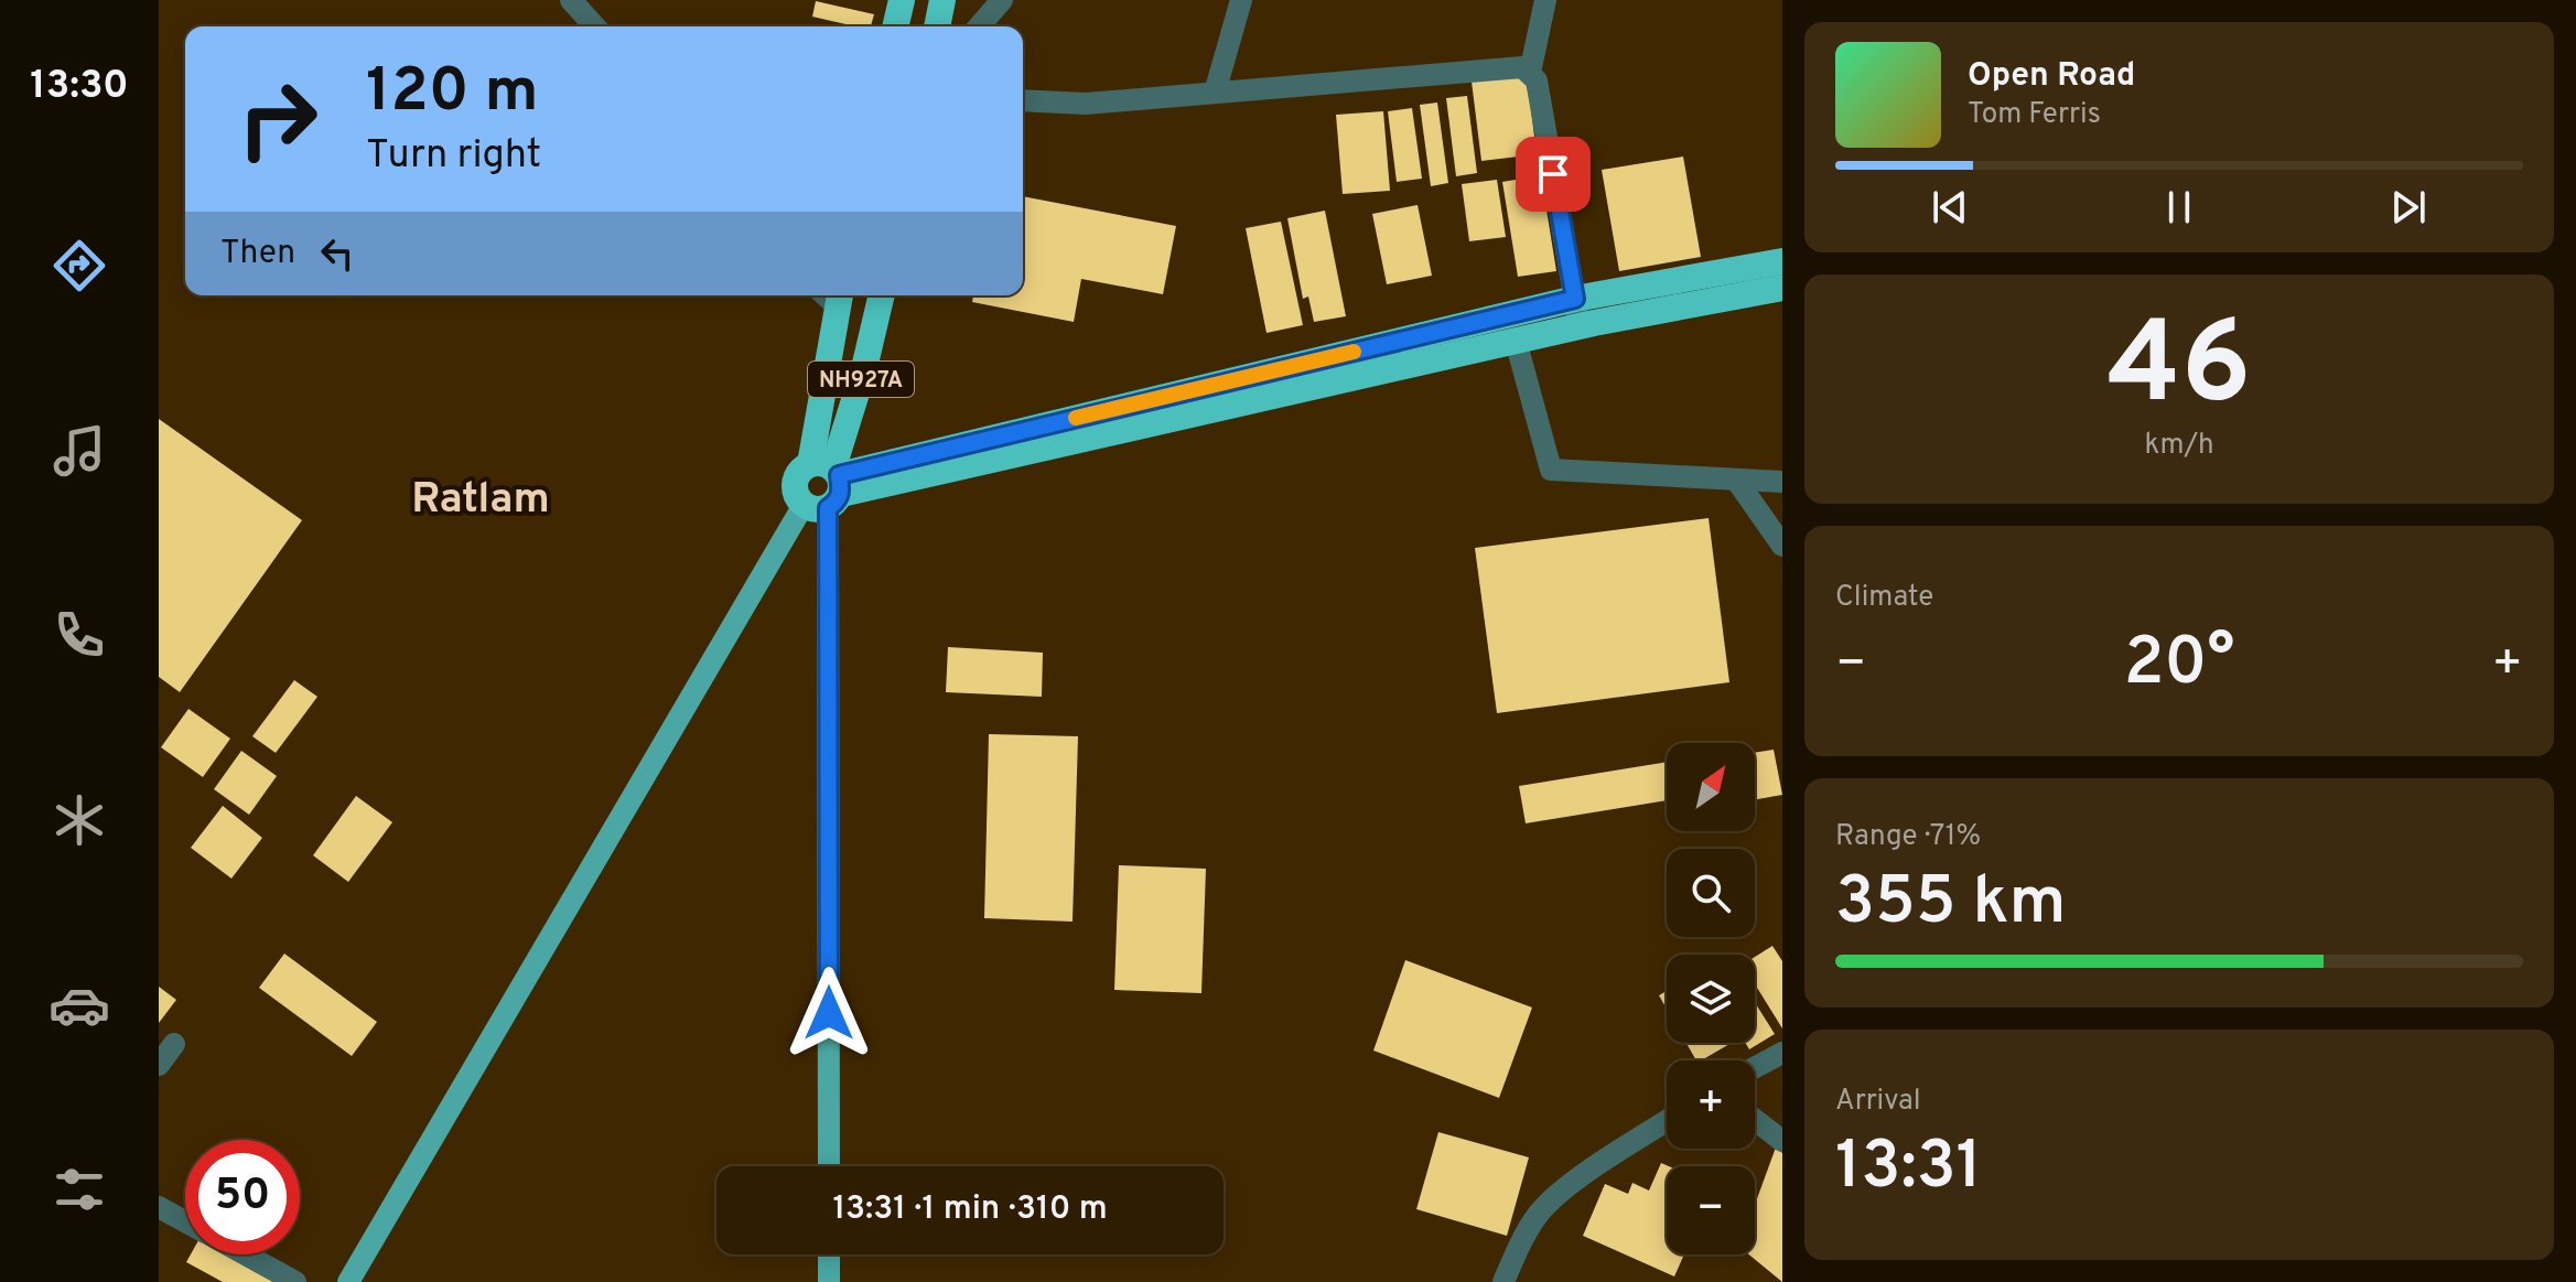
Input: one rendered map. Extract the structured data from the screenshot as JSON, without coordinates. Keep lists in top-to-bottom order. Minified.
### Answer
{"streets":{"highway":["NH927A"]},"districts":["Ratlam"],"north":"top right","page":{"tabs":"13:30","turn":["120 m","Turn right"],"song":["Open Road","Tom Ferris"],"then":"Then","tile":[["46","km/h"],"Climate",["Range · 71%","355 km"],["Arrival","13:31"]],"heat":["−","20°","+"],"map_buttons":["+","−"],"limit":"50","trip":"13:31 · 1 min · 310 m"}}
